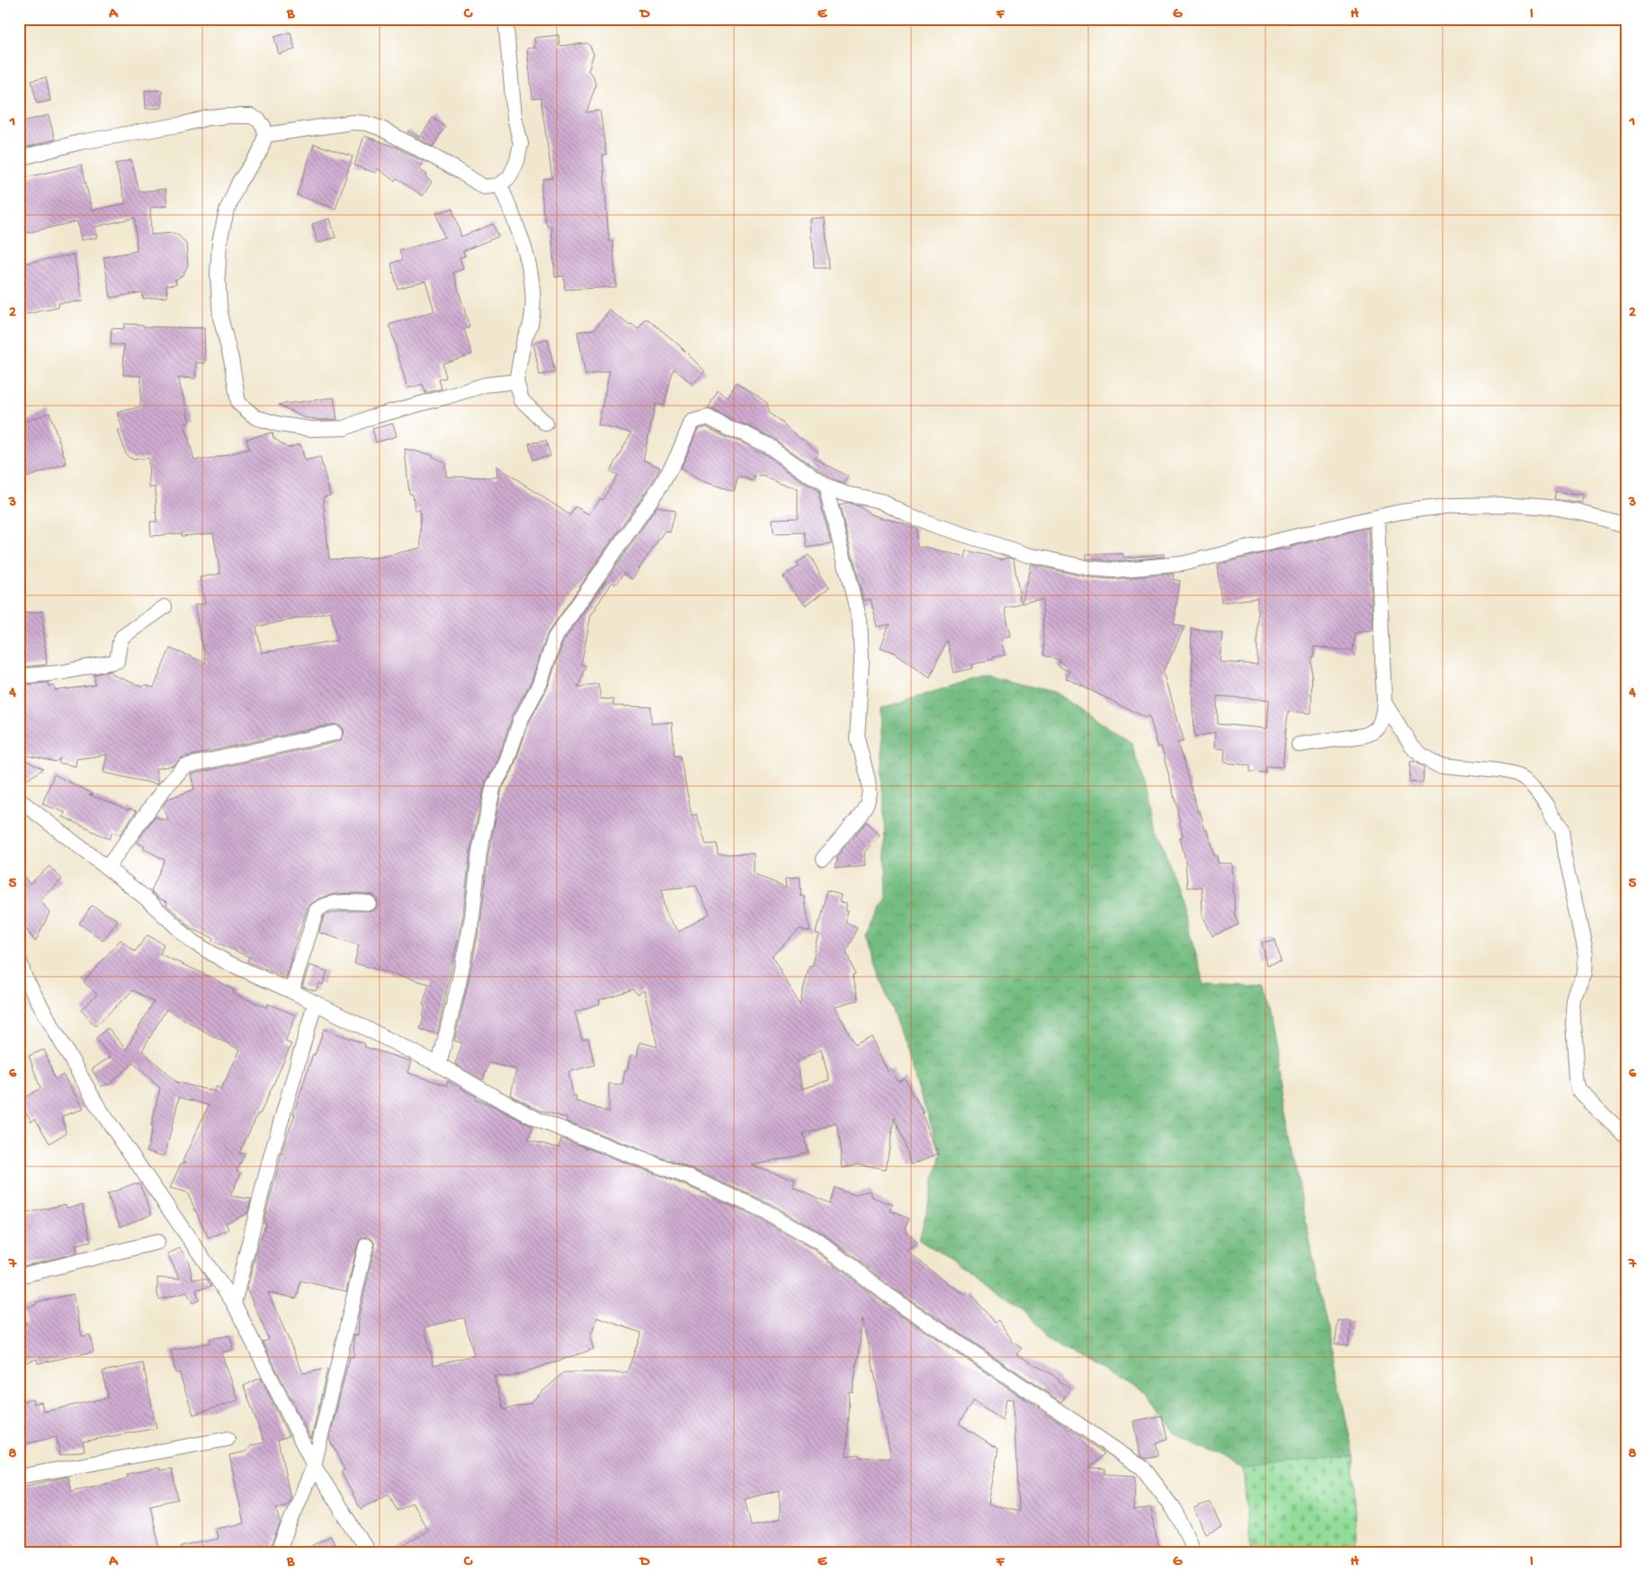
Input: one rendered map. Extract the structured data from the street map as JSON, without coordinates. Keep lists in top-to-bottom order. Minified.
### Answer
{"grid":{"columns":["A","B","C","D","E","F","G","H","I"],"rows":["1","2","3","4","5","6","7","8"]}}
